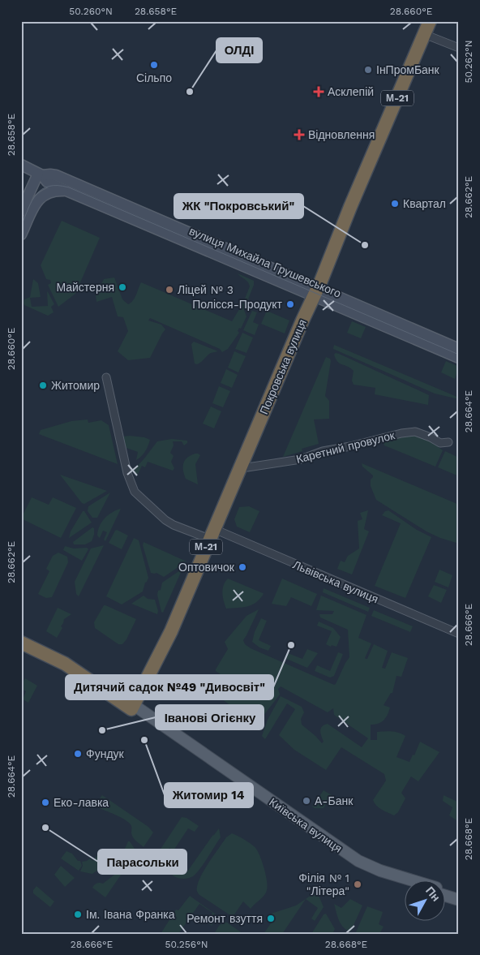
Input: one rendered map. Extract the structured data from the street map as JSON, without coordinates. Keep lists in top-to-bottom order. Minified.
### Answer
{"streets":{"highway":["М-21","Покровська вулиця","Київська вулиця"],"main road":["вулиця Михайла Грушевського"],"street":["Каретний провулок","Львівська вулиця"]},"crossings":[["вулиця Михайла Грушевського","Покровська вулиця"],["Покровська вулиця","Каретний провулок"],["Покровська вулиця","Львівська вулиця"],["Покровська вулиця","Київська вулиця"]],"places":{"other":["Сільпо","ІнПромБанк","ОЛДІ","Квартал","ЖК \"Покровський\"","Майстерня","Ліцей № 3","Полісся-Продукт","Житомир","Оптовичок","Дитячий садок №49 \"Дивосвіт\"","Іванові Огієнку","Житомир 14","Фундук","А-Банк","Еко-лавка","Парасольки","Філія № 1 \"Літера\"","Ім. Івана Франка","Ремонт взуття"],"health":["Асклепій","Відновлення"]},"north":"top right","coordinates":["50.260°N","28.658°E","28.660°E","50.262°N","28.662°E","28.664°E","28.666°E","28.668°E","50.256°N"]}
